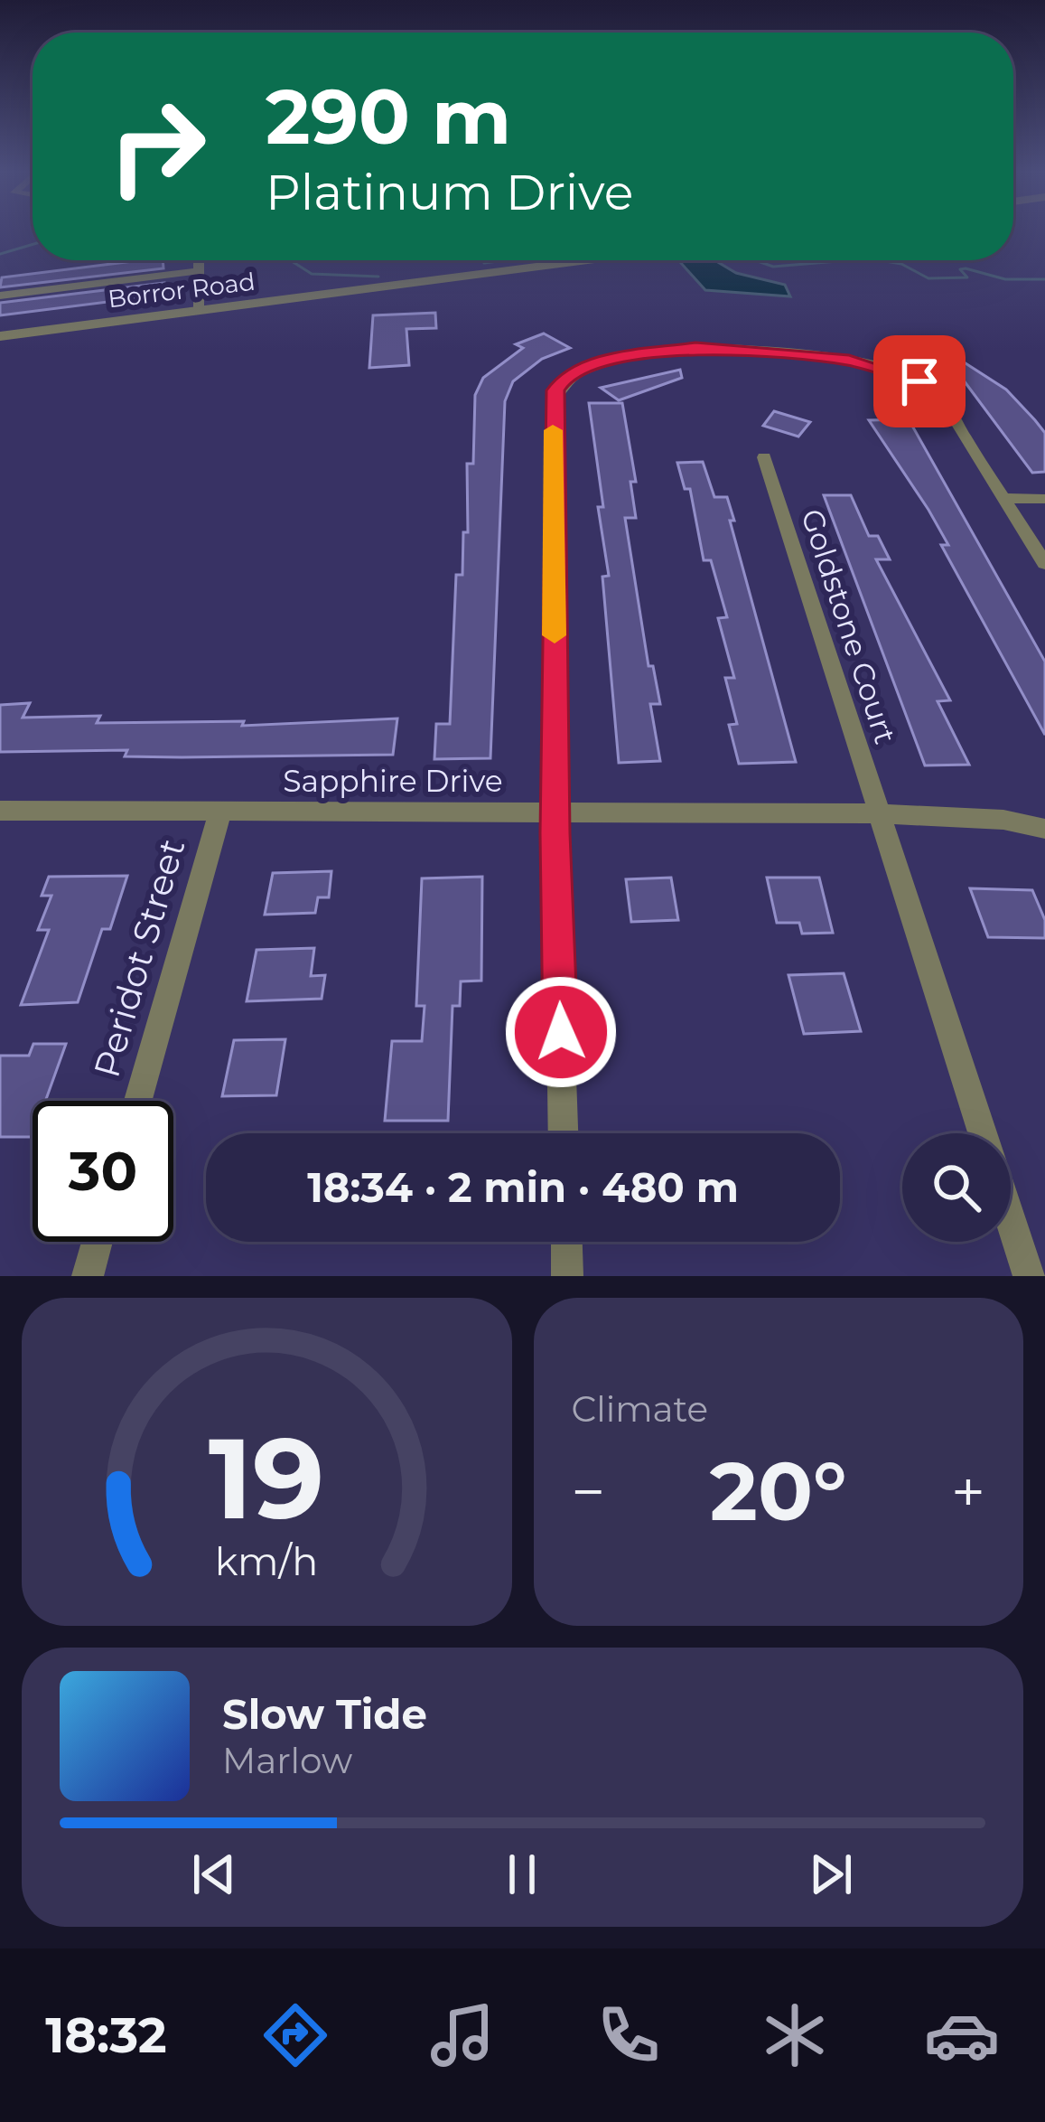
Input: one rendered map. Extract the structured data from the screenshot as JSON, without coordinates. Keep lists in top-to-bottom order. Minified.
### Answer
{"streets":{"street":["Borror Road","Goldstone Court","Sapphire Drive","Peridot Street"]},"crossings":[["Goldstone Court","Sapphire Drive"],["Sapphire Drive","Peridot Street"]],"page":{"turn":["290 m","Platinum Drive"],"limit":"30","trip":"18:34 · 2 min · 480 m","tile":"Climate","heat":["−","20°","+"],"song":["Slow Tide","Marlow"],"tabs":"18:32","gauge":["19","km/h"]}}
